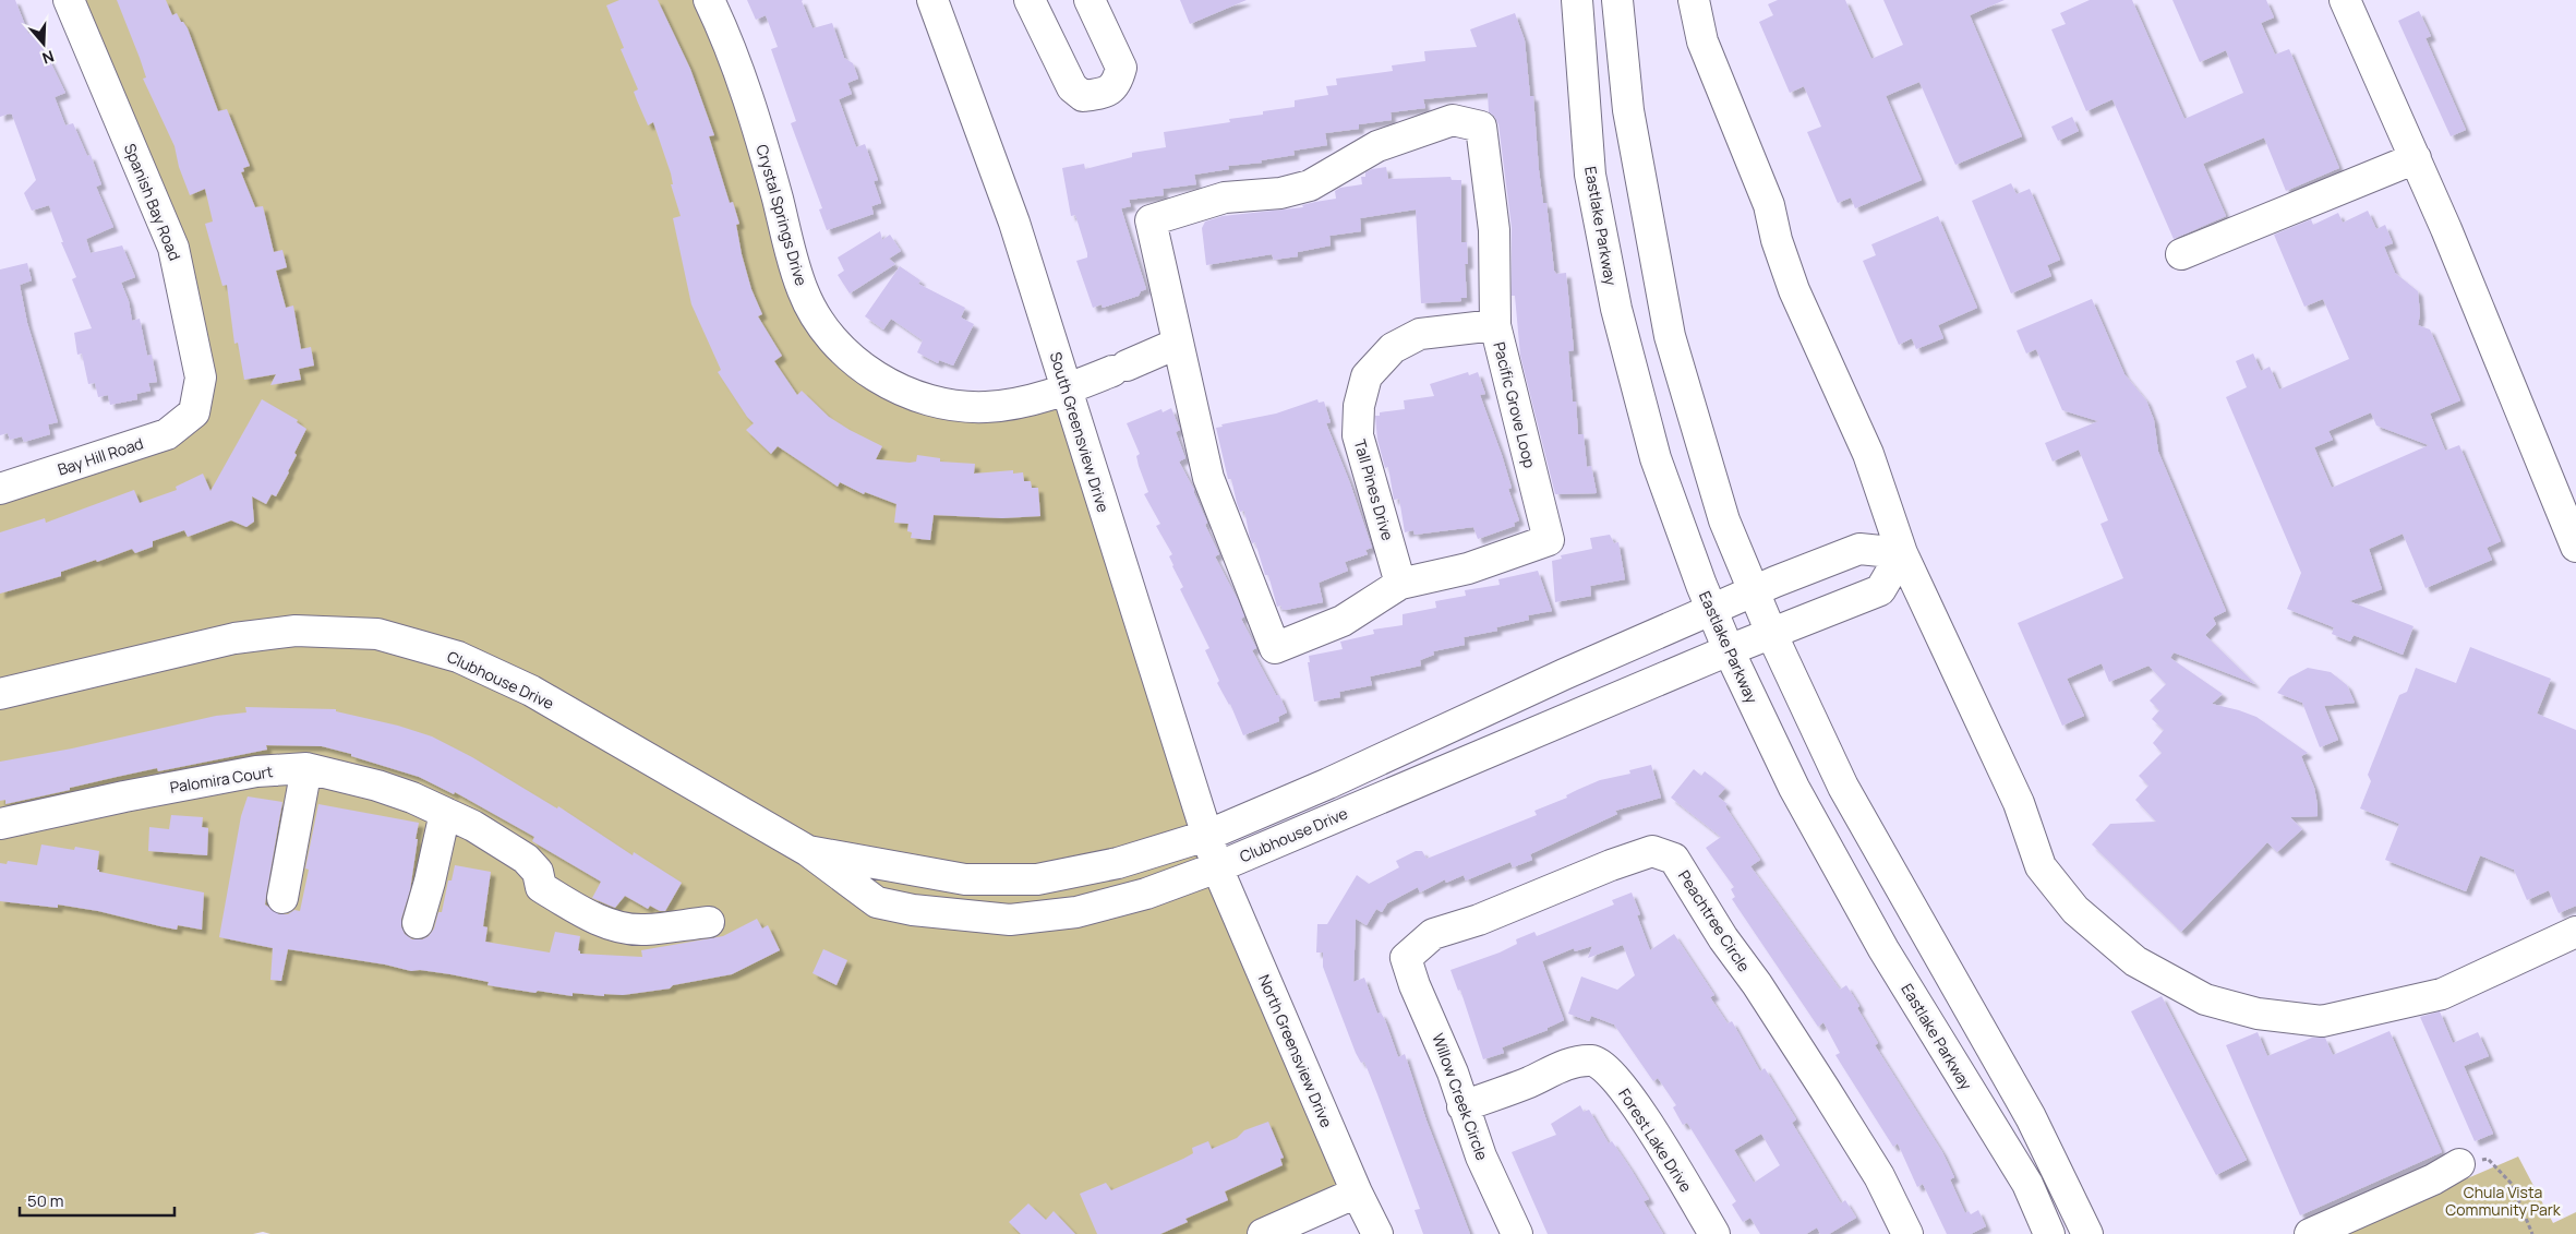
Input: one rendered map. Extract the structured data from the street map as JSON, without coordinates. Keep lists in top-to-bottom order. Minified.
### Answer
{"streets":{"street":["Spanish Bay Road","Crystal Springs Drive","Eastlake Parkway","Pacific Grove Loop","South Greensview Drive","Bay Hill Road","Tall Pines Drive","Clubhouse Drive","Palomira Court","Peachtree Circle","North Greensview Drive","Willow Creek Circle","Forest Lake Drive"]},"crossings":[["Spanish Bay Road","Bay Hill Road"],["Crystal Springs Drive","South Greensview Drive"],["Eastlake Parkway","Clubhouse Drive"],["Pacific Grove Loop","Tall Pines Drive"],["South Greensview Drive","Clubhouse Drive"],["South Greensview Drive","North Greensview Drive"],["Clubhouse Drive","North Greensview Drive"],["Peachtree Circle","Willow Creek Circle"],["Willow Creek Circle","Forest Lake Drive"]],"parks":["Chula Vista Community Park"],"scale_bar":"50 m","north":"bottom"}
